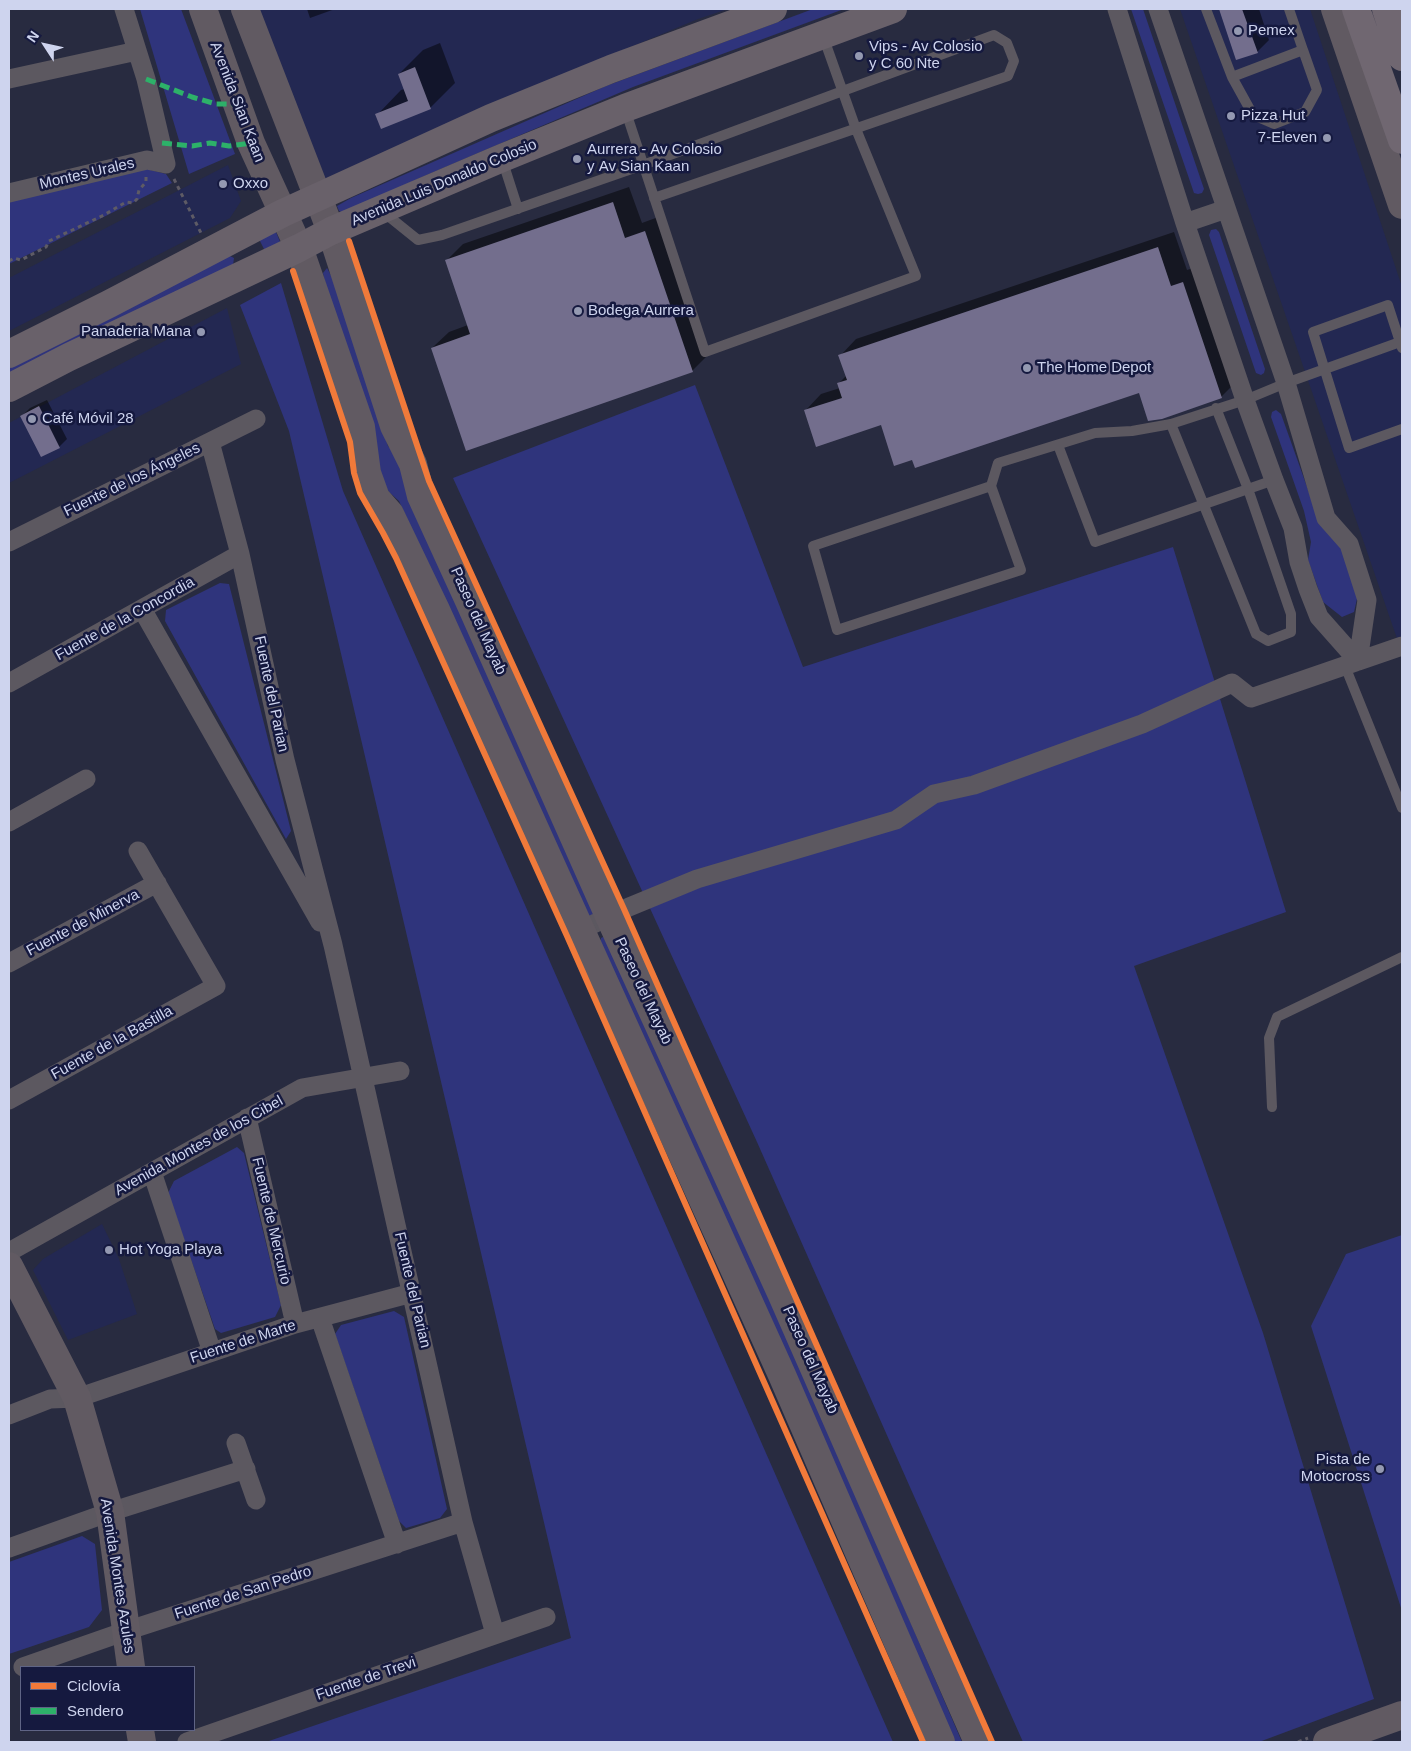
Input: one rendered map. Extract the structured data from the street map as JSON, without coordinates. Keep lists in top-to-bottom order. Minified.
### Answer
{"streets":{"main road":["Avenida Sian Kaan","Avenida Luis Donaldo Colosio","Paseo del Mayab","Avenida Montes Azules"],"street":["Montes Urales","Fuente de los Ángeles","Fuente de la Concordia","Fuente del Parian","Fuente de Minerva","Fuente de la Bastilla","Avenida Montes de los Cibel","Fuente de Mercurio","Fuente de Marte","Fuente de San Pedro","Fuente de Trevi"]},"crossings":[["Avenida Sian Kaan","Avenida Luis Donaldo Colosio"],["Avenida Sian Kaan","Paseo del Mayab"],["Avenida Luis Donaldo Colosio","Paseo del Mayab"],["Fuente de los Ángeles","Fuente del Parian"],["Fuente de la Concordia","Fuente del Parian"],["Fuente del Parian","Avenida Montes de los Cibel"],["Fuente del Parian","Fuente de Marte"],["Fuente del Parian","Fuente de San Pedro"],["Fuente del Parian","Fuente de Trevi"],["Fuente de Minerva","Fuente de la Bastilla"],["Avenida Montes de los Cibel","Fuente de Mercurio"],["Fuente de Mercurio","Fuente de Marte"],["Fuente de Marte","Avenida Montes Azules"],["Avenida Montes Azules","Fuente de San Pedro"]],"places":["Pemex","Vips - Av Colosio y C 60 Nte","Pizza Hut","7-Eleven","Aurrera - Av Colosio y Av Sian Kaan","Oxxo","Bodega Aurrera","Panaderia Mana","The Home Depot","Café Móvil 28","Hot Yoga Playa","Pista de Motocross"],"legend":["Ciclovía","Sendero"],"north":"top left"}
